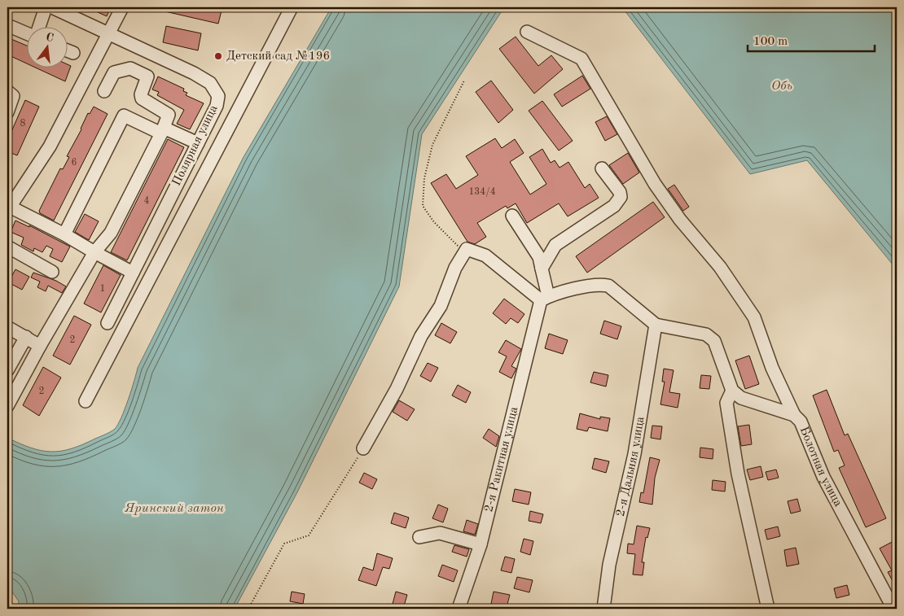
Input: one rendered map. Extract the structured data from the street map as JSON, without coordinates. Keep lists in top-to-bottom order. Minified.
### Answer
{"streets":{"street":["Полярная улица","2-я Ракитная улица","Болотная улица","2-я Дальняя улица"]},"water":["Обь","Яринский затон"],"places":["Детский сад №196"],"house_numbers":["8","6","134/4","4","1","2","2"],"scale_bar":"100 m","north":"top"}
